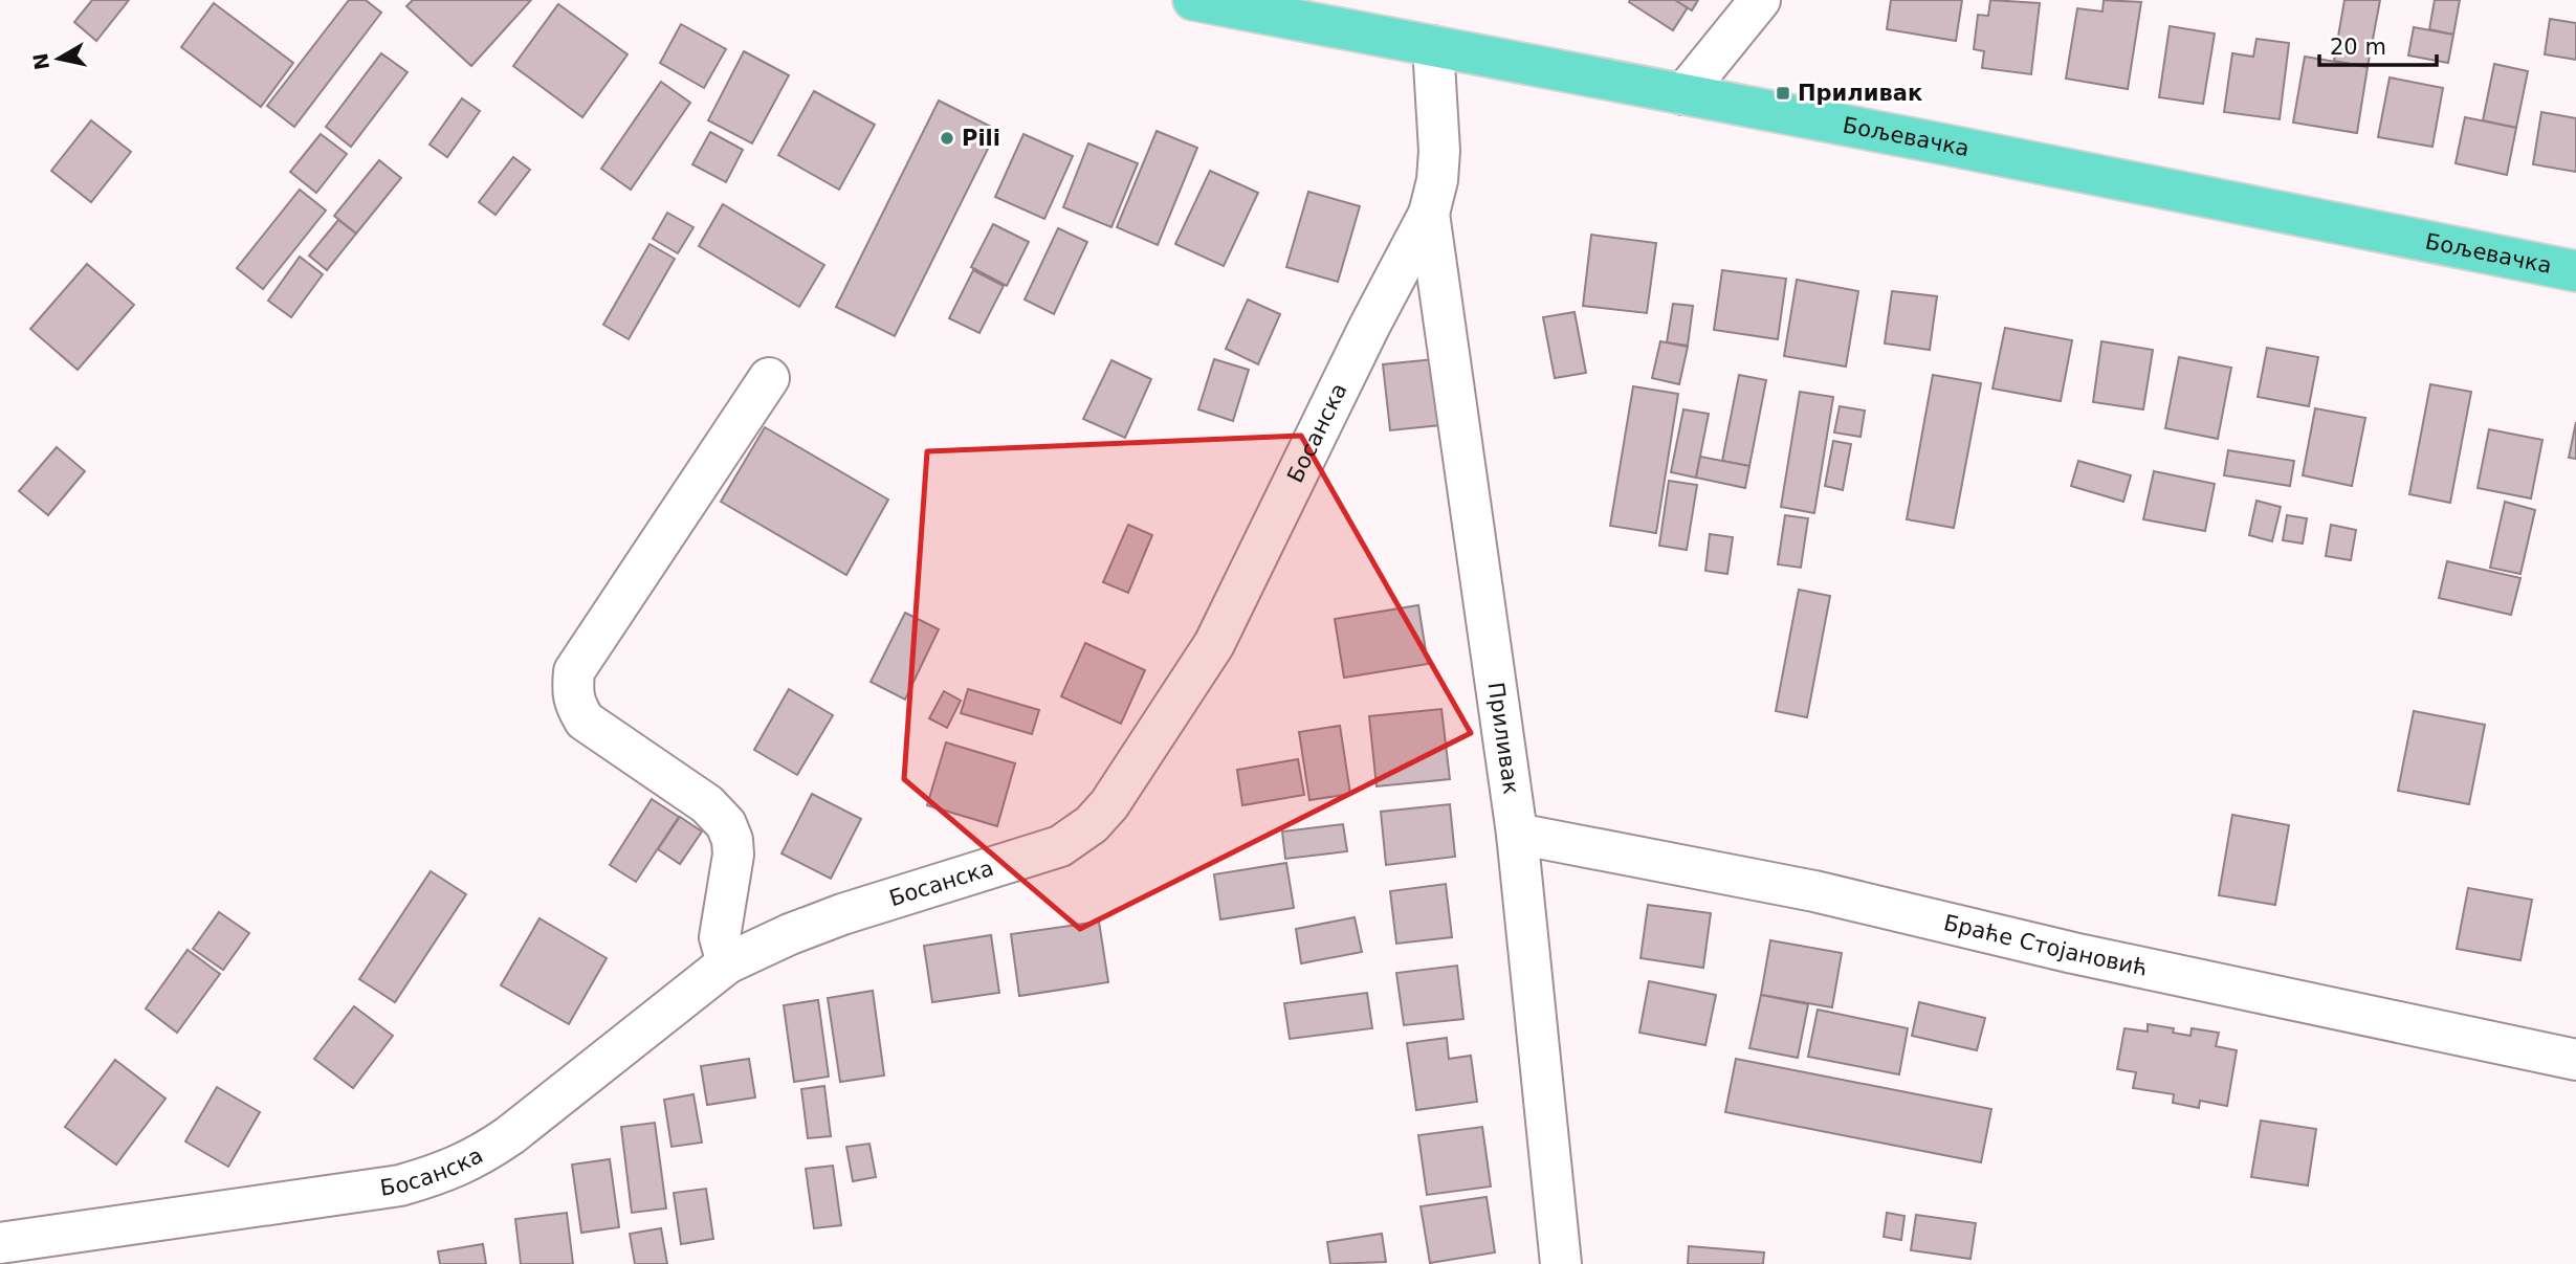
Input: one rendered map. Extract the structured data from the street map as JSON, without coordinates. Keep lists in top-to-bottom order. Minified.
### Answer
{"streets":{"main road":["Бољевачка"],"street":["Босанска","Приливак","Браће Стојановић"]},"crossings":[["Бољевачка","Босанска"],["Босанска","Приливак"],["Приливак","Браће Стојановић"]],"places":{"transit":["Приливак"],"other":["Pili"]},"scale_bar":"20 m","north":"left"}
